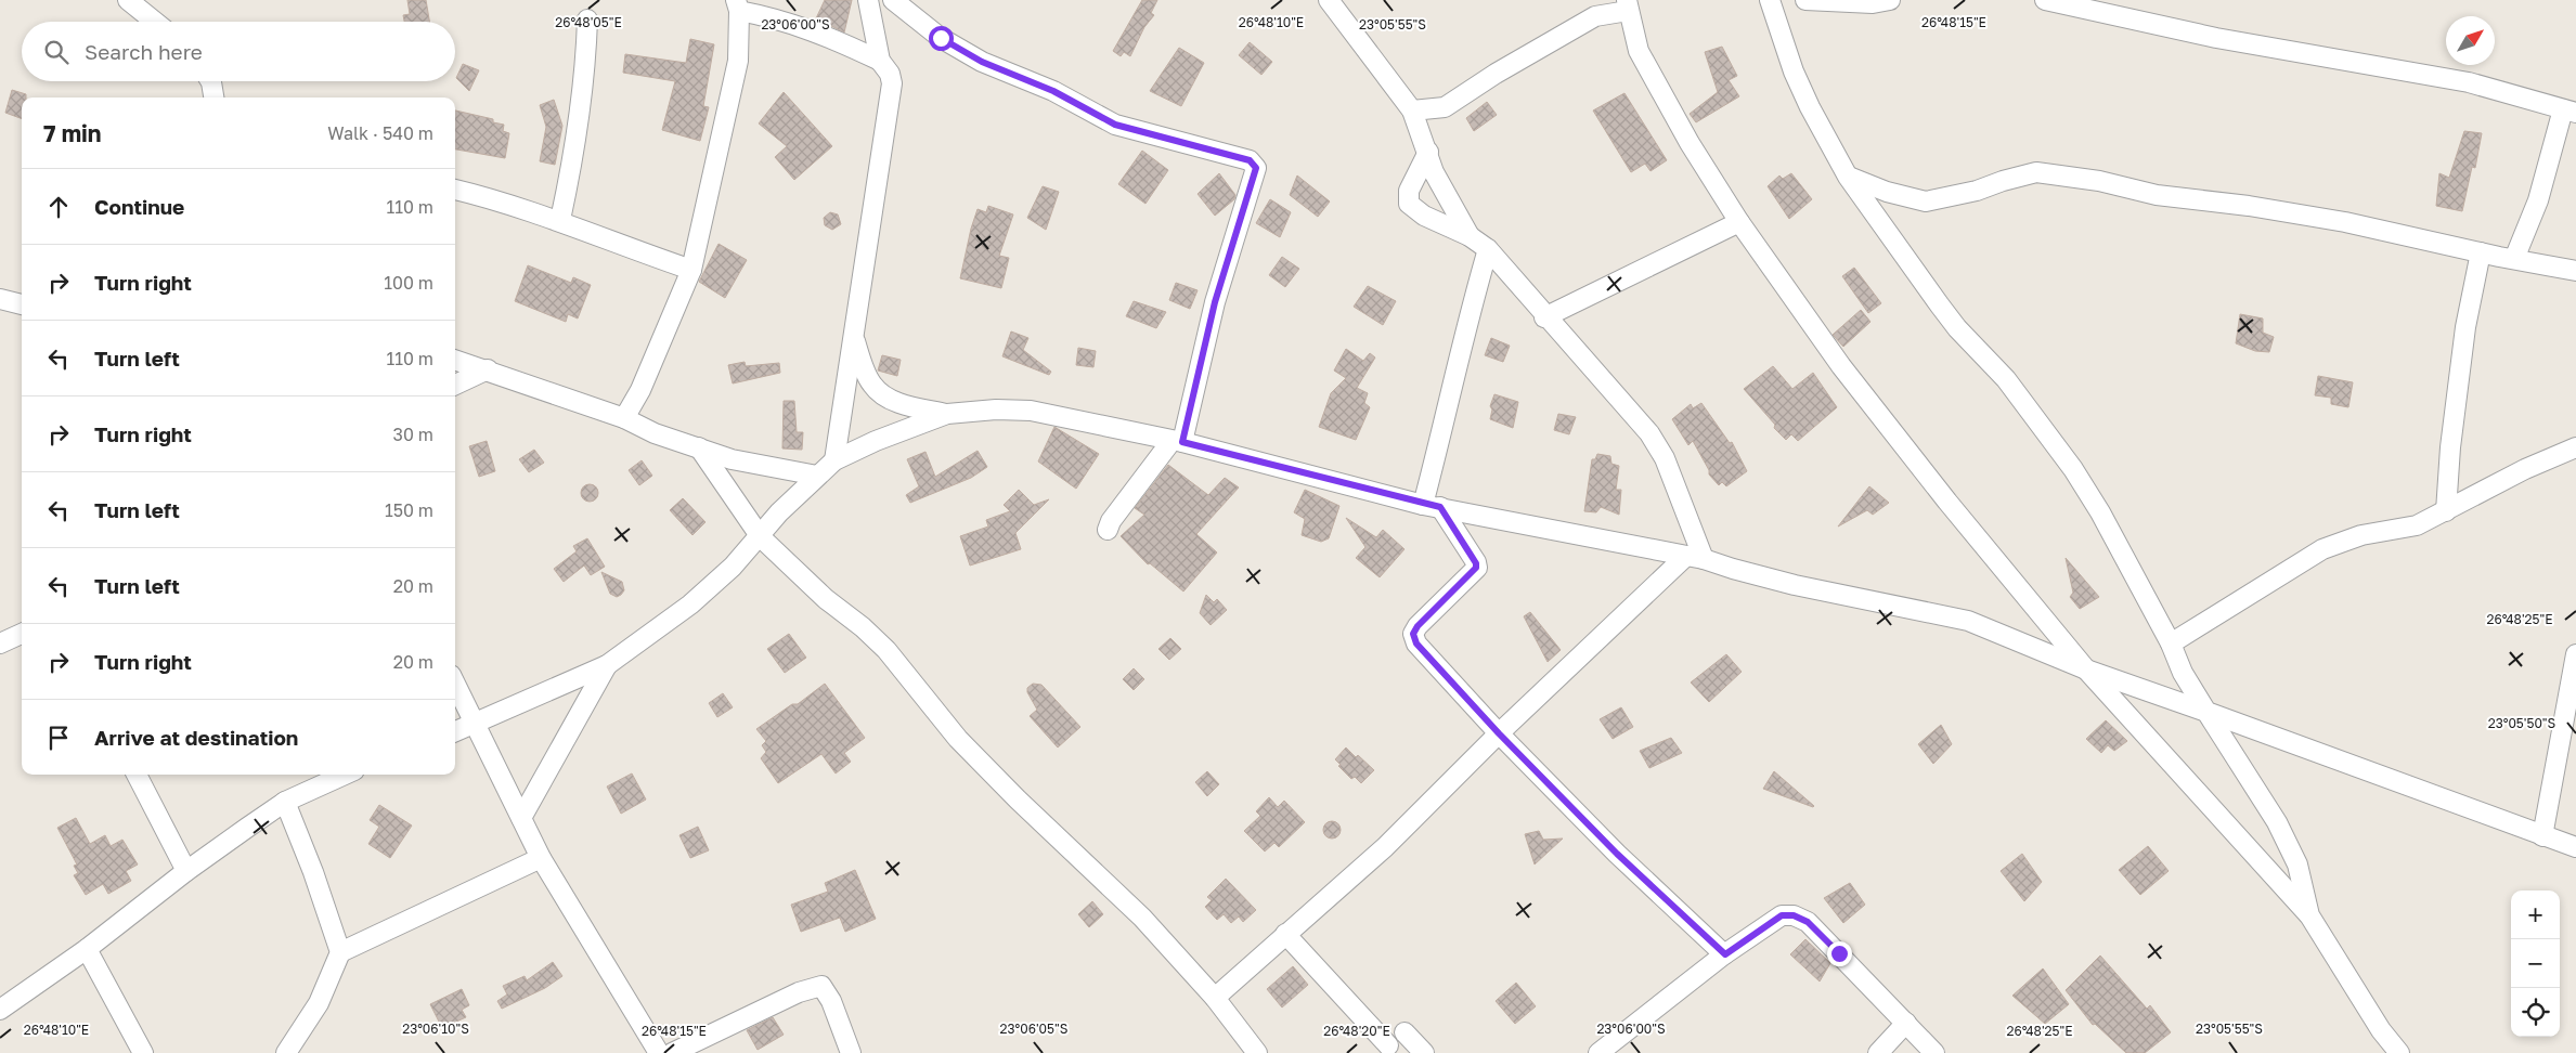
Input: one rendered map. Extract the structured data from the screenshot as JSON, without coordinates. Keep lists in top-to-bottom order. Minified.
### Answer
{"north":"top right","page":{"search":"Search here","heading":["7 min","Walk · 540 m"],"list":[["Continue","110 m"],["Turn right","100 m"],["Turn left","110 m"],["Turn right","30 m"],["Turn left","150 m"],["Turn left","20 m"],["Turn right","20 m"],"Arrive at destination"],"map_buttons":["+","−"]},"coordinates":["26°48'10\"E","26°48'05\"E","26°48'15\"E","23°06'00\"S","23°05'55\"S","26°48'25\"E","23°05'50\"S","23°06'10\"S","23°06'05\"S","26°48'20\"E"]}
